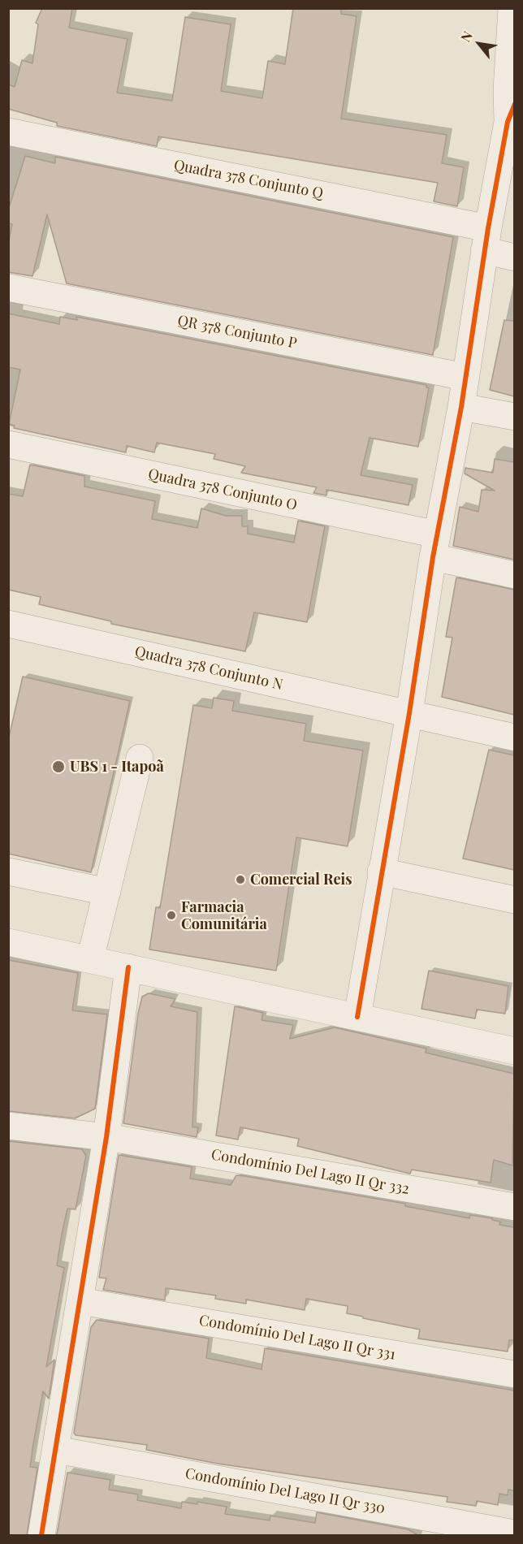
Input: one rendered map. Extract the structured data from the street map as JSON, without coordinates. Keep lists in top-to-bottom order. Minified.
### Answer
{"streets":{"street":["Quadra 378 Conjunto Q","QR 378 Conjunto P","Quadra 378 Conjunto O","Quadra 378 Conjunto N","Condomínio Del Lago II Qr 332","Condomínio Del Lago II Qr 331","Condomínio Del Lago II Qr 330"]},"places":["UBS 1 - Itapoã","Comercial Reis","Farmacia Comunitária"],"north":"top left"}
